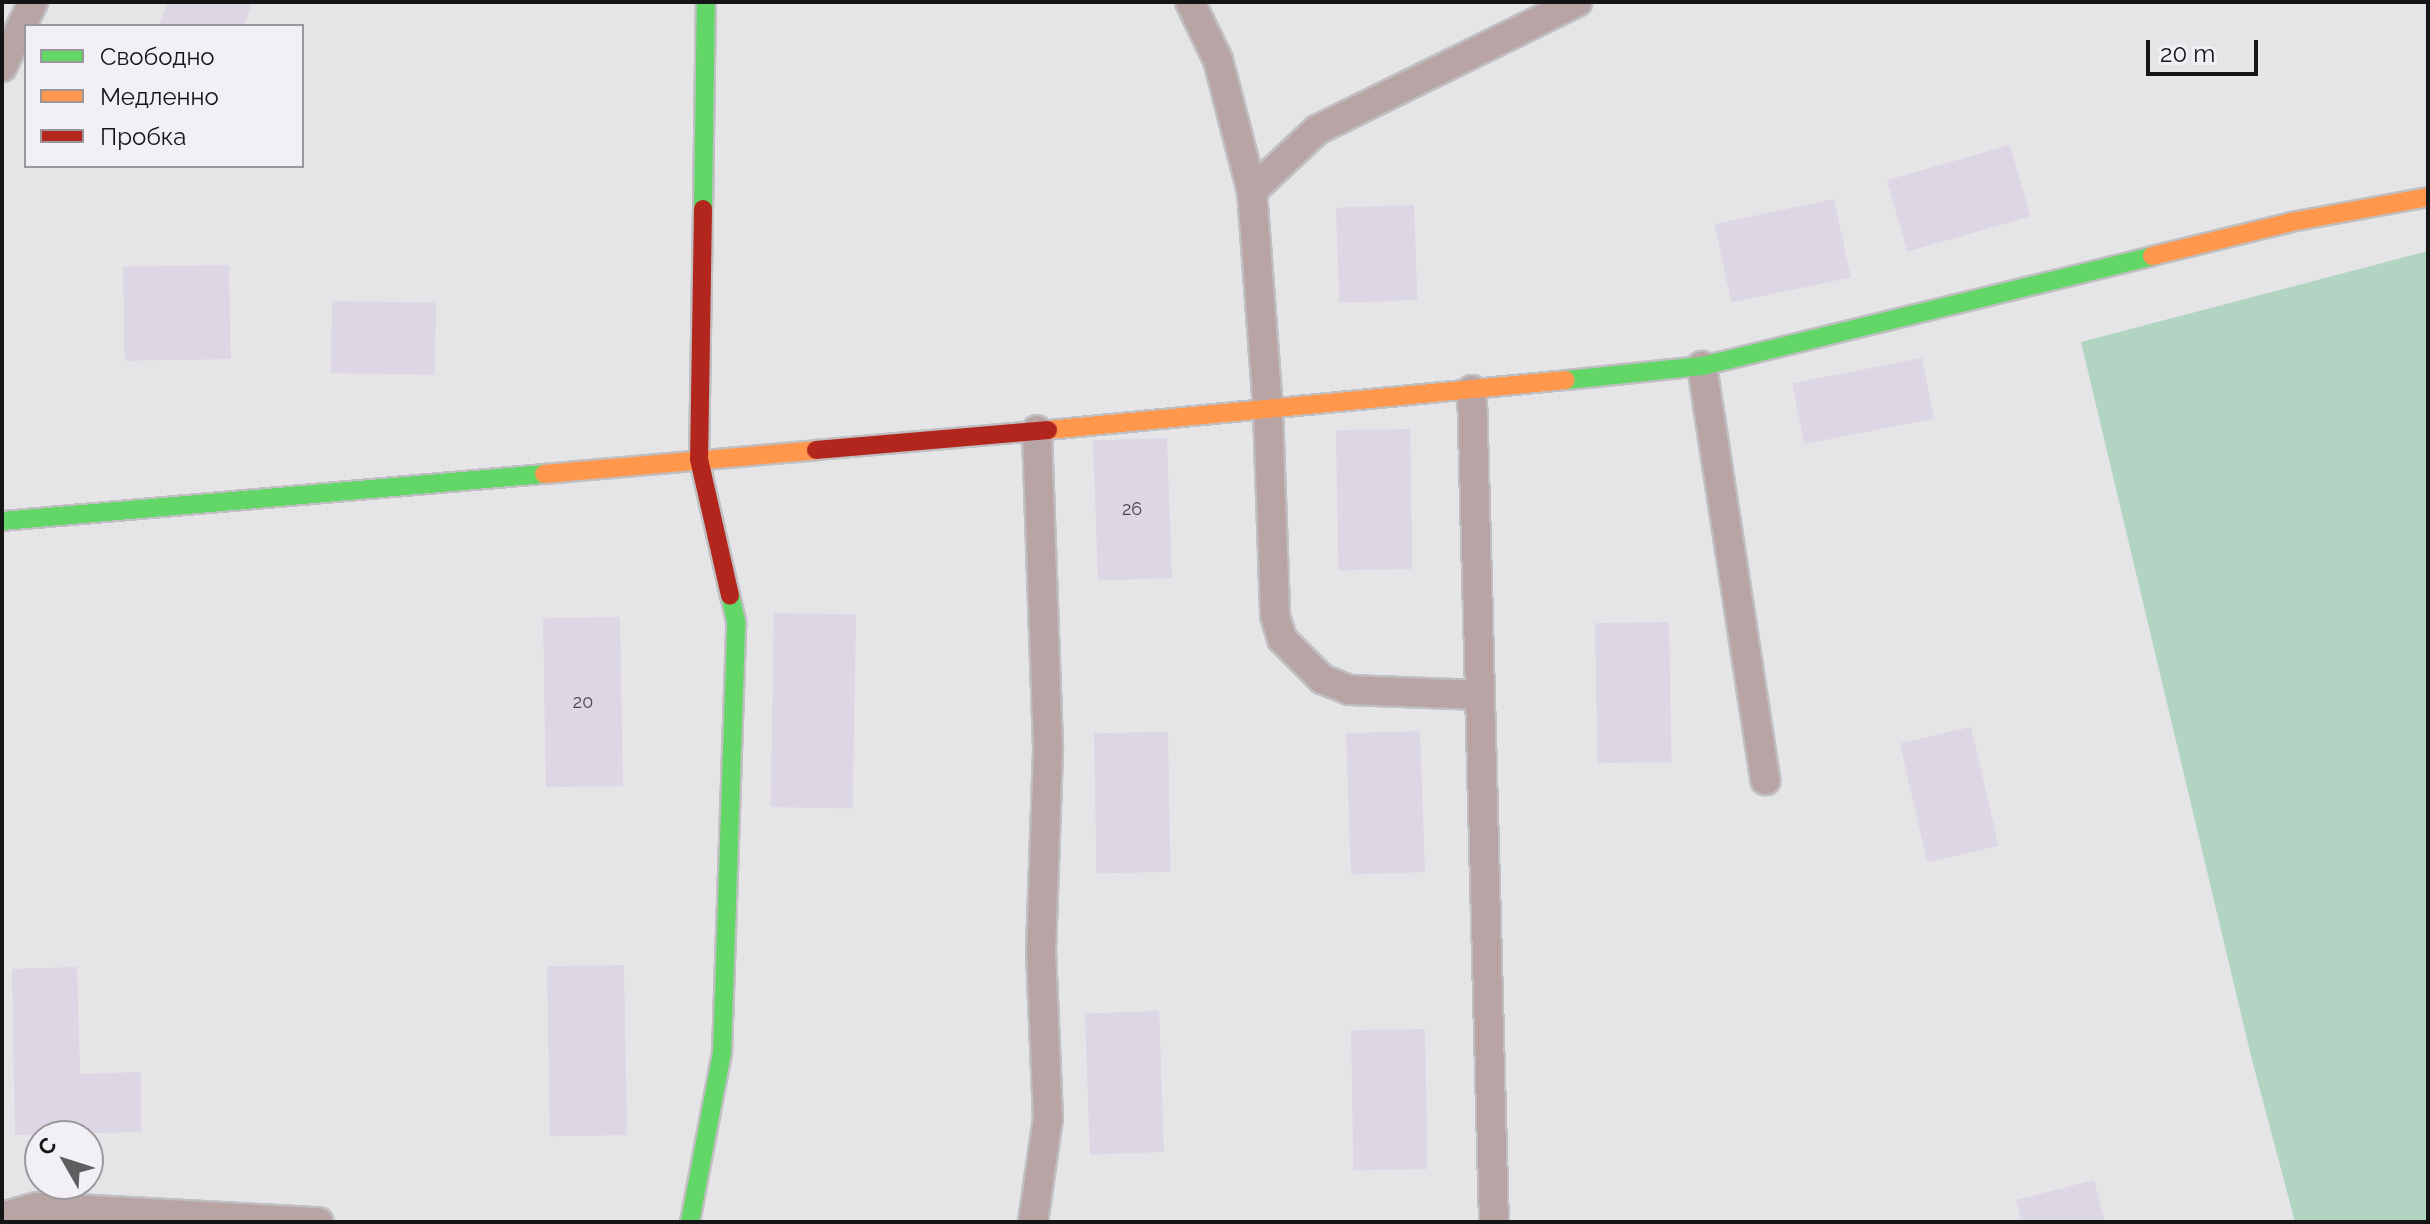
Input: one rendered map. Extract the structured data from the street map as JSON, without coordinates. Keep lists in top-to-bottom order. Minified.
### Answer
{"house_numbers":["26","20"],"legend":["Свободно","Медленно","Пробка"],"scale_bar":"20 m","north":"top left"}
